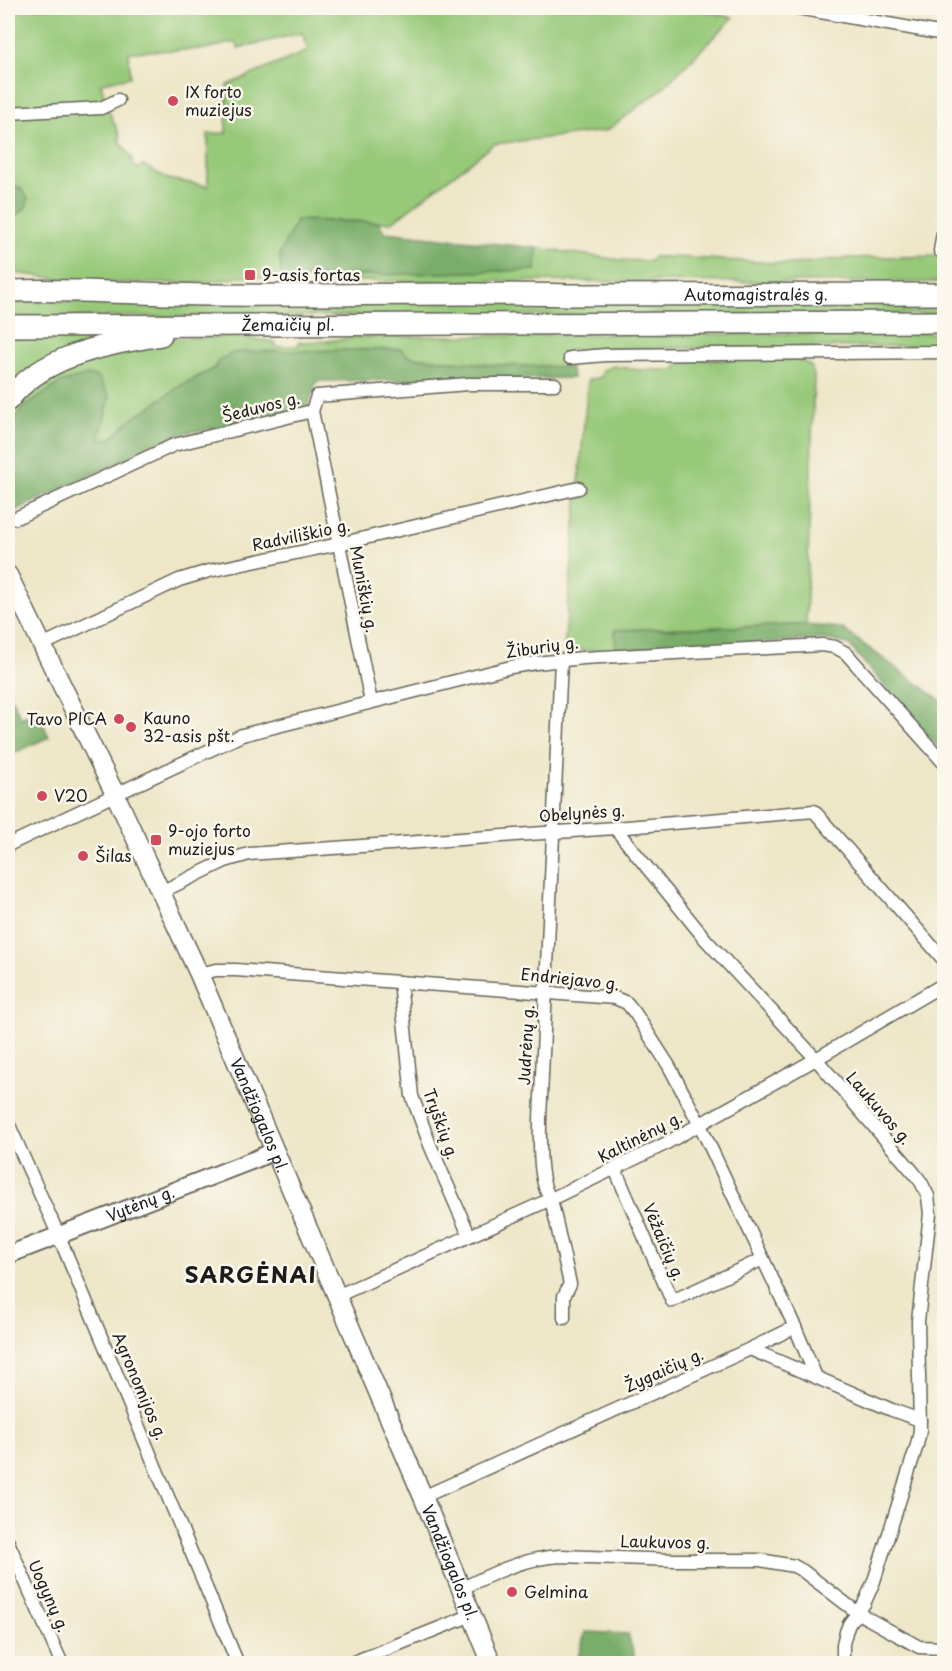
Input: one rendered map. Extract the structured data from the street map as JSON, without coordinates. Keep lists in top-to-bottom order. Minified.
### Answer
{"streets":{"highway":["Automagistralės g.","Žemaičių pl."],"main road":["Vandžiogalos pl.","Vytėnų g."],"street":["Šeduvos g.","Radviliškio g.","Muniškių g.","Žiburių g.","Obelynės g.","Endriejavo g.","Judrėnų g.","Laukuvos g.","Tryškių g.","Kaltinėnų g.","Vėžaičių g.","Žygaičių g.","Agronomijos g.","Uogynų g."]},"crossings":[["Automagistralės g.","Žemaičių pl."],["Šeduvos g.","Muniškių g."],["Radviliškio g.","Muniškių g."],["Radviliškio g.","Vandžiogalos pl."],["Muniškių g.","Žiburių g."],["Žiburių g.","Judrėnų g."],["Žiburių g.","Vandžiogalos pl."],["Obelynės g.","Judrėnų g."],["Obelynės g.","Laukuvos g."],["Obelynės g.","Vandžiogalos pl."],["Endriejavo g.","Judrėnų g."],["Endriejavo g.","Vandžiogalos pl."],["Endriejavo g.","Tryškių g."],["Endriejavo g.","Kaltinėnų g."],["Endriejavo g.","Vėžaičių g."],["Endriejavo g.","Žygaičių g."],["Judrėnų g.","Kaltinėnų g."],["Laukuvos g.","Vandžiogalos pl."],["Laukuvos g.","Kaltinėnų g."],["Vandžiogalos pl.","Kaltinėnų g."],["Vandžiogalos pl.","Vytėnų g."],["Vandžiogalos pl.","Žygaičių g."],["Tryškių g.","Kaltinėnų g."],["Kaltinėnų g.","Vėžaičių g."],["Vytėnų g.","Agronomijos g."]],"districts":["SARGĖNAI"],"places":{"other":["IX forto muziejus","Tavo PICA","Kauno 32-asis pšt.","V20","Šilas","Gelmina"],"transit":["9-asis fortas","9-ojo forto muziejus"]}}
